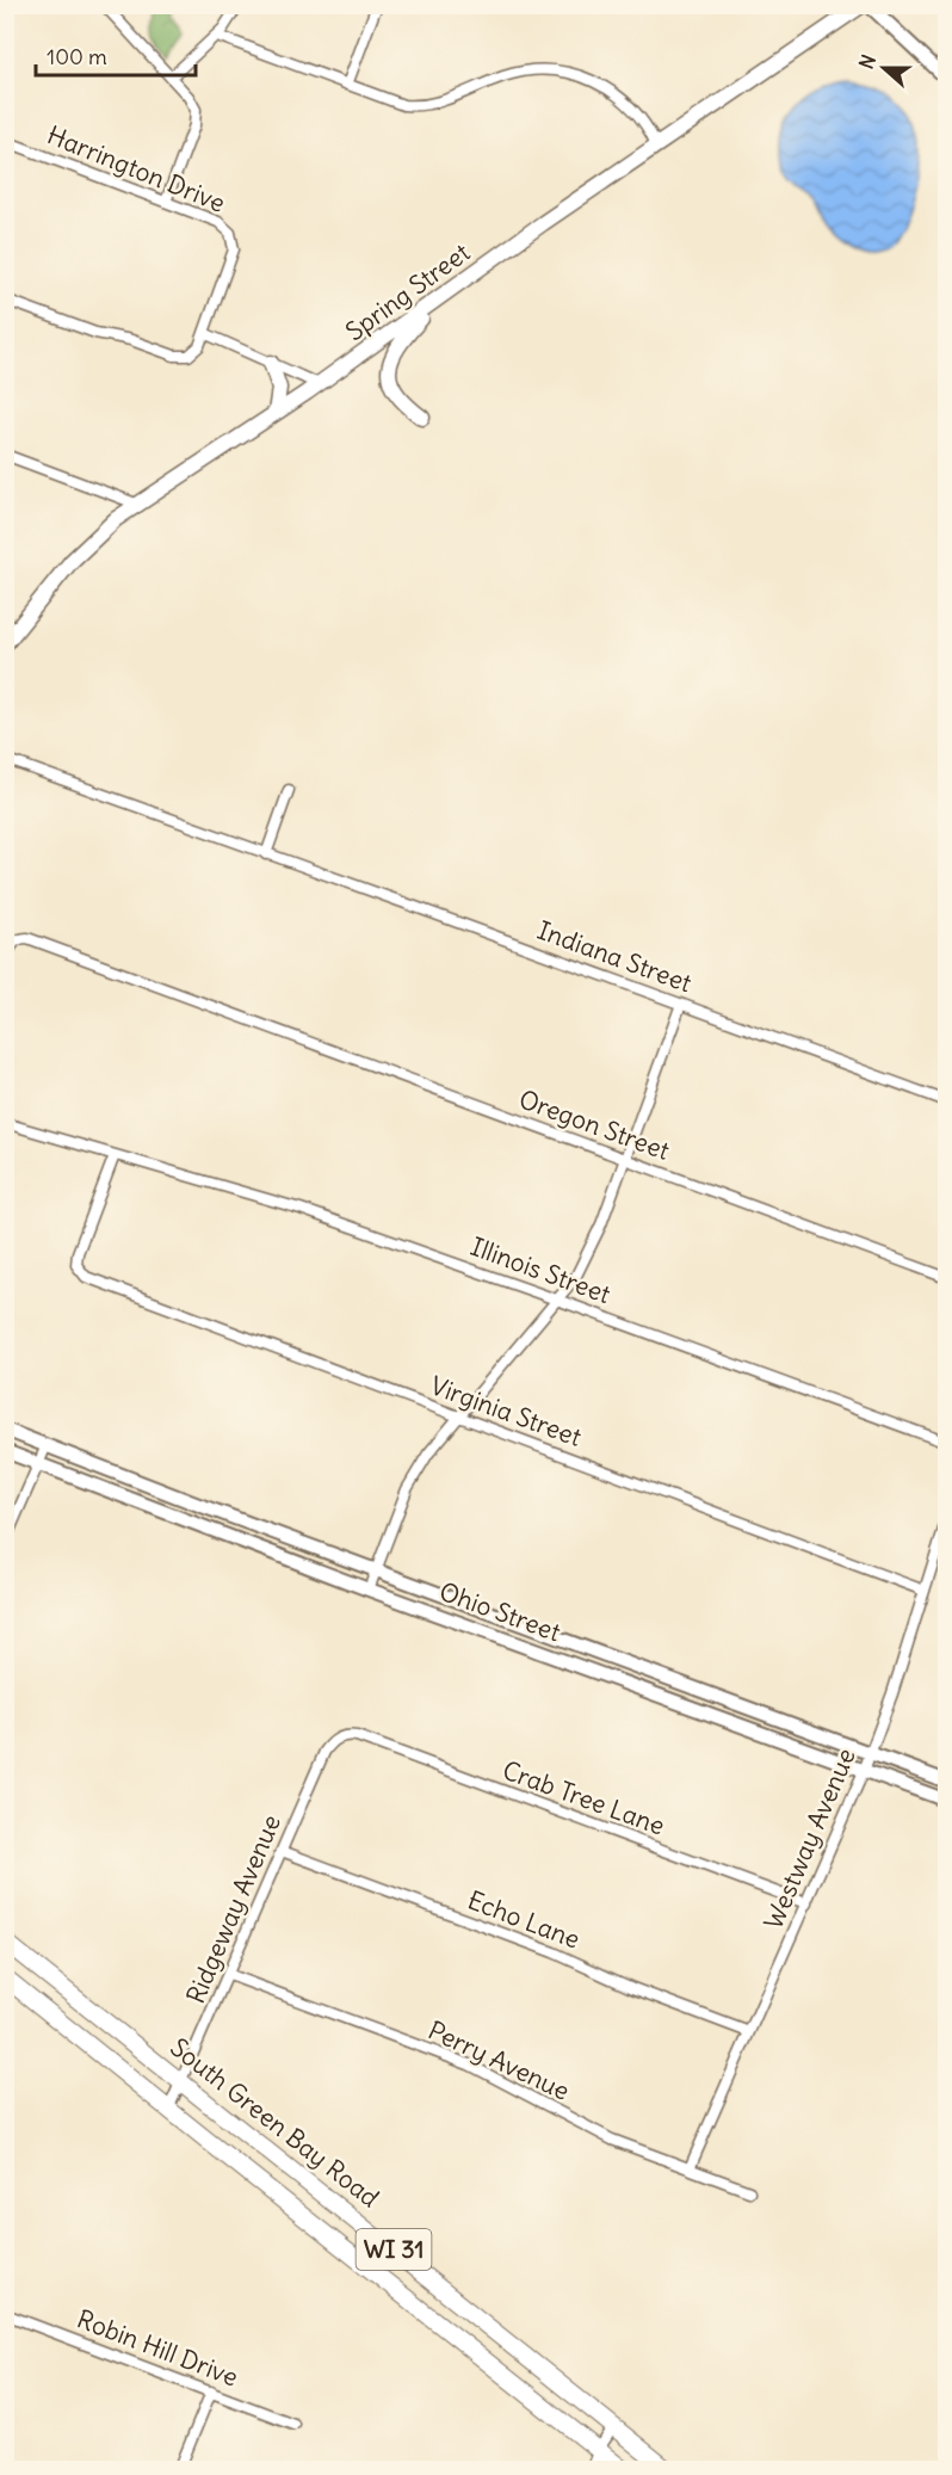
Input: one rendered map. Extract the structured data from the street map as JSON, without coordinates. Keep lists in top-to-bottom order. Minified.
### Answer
{"streets":{"main road":["Spring Street","South Green Bay Road","WI 31"],"street":["Harrington Drive","Indiana Street","Oregon Street","Illinois Street","Virginia Street","Ohio Street","Crab Tree Lane","Westway Avenue","Ridgeway Avenue","Echo Lane","Perry Avenue","Robin Hill Drive"]},"crossings":[["Illinois Street","Virginia Street"],["Virginia Street","Westway Avenue"],["Ohio Street","Westway Avenue"],["Crab Tree Lane","Westway Avenue"],["Crab Tree Lane","Ridgeway Avenue"],["Westway Avenue","Echo Lane"],["Westway Avenue","Perry Avenue"],["Ridgeway Avenue","Echo Lane"],["Ridgeway Avenue","Perry Avenue"],["Ridgeway Avenue","South Green Bay Road"],["Ridgeway Avenue","WI 31"]],"scale_bar":"100 m","north":"left"}
